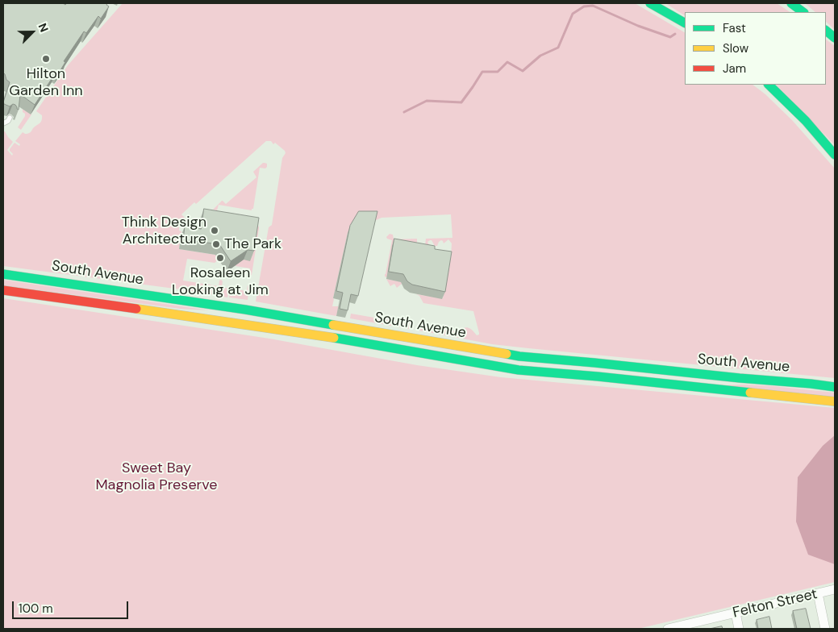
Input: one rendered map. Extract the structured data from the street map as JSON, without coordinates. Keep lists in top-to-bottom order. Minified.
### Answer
{"streets":{"main road":["South Avenue"],"street":["Felton Street"]},"parks":["Sweet Bay Magnolia Preserve"],"places":["Hilton Garden Inn","Think Design Architecture","The Park","Rosaleen Looking at Jim"],"legend":["Fast","Slow","Jam"],"scale_bar":"100 m","north":"top right"}
